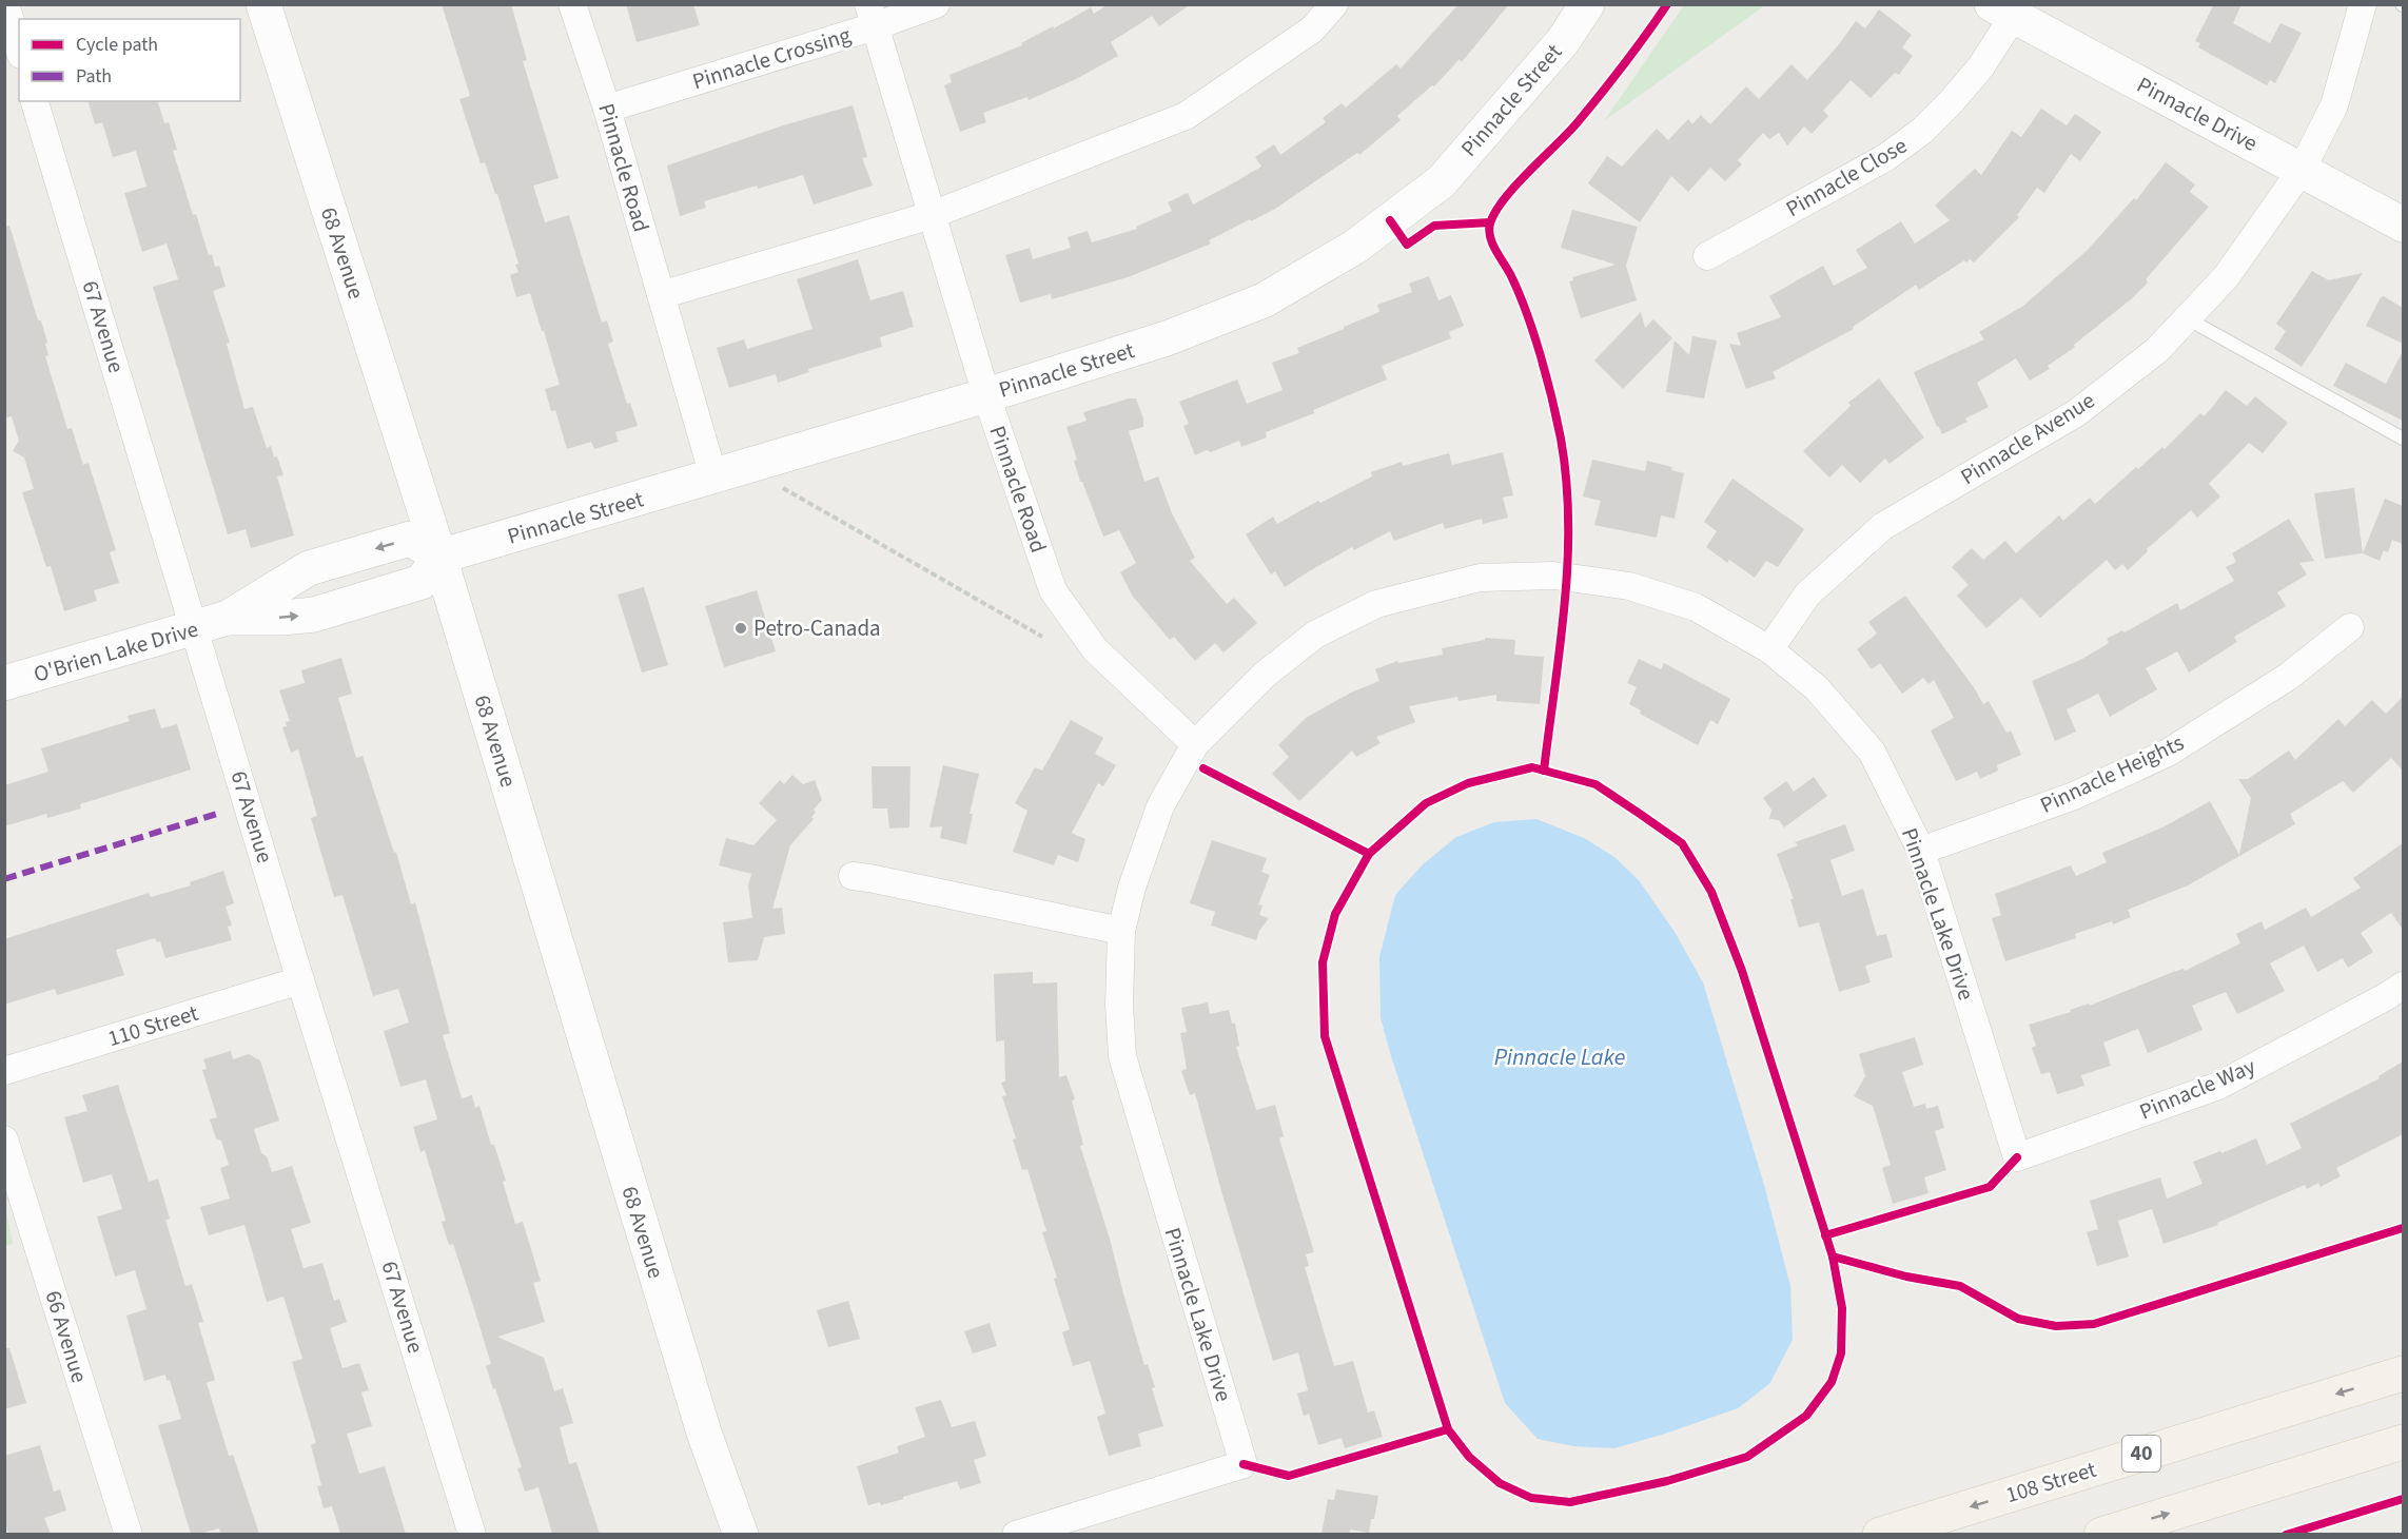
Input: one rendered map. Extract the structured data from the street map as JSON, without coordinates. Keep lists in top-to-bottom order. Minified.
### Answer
{"streets":{"main road":["40","108 Street"],"street":["Pinnacle Crossing","Pinnacle Street","Pinnacle Drive","Pinnacle Road","Pinnacle Close","68 Avenue","67 Avenue","Pinnacle Avenue","O'Brien Lake Drive","Pinnacle Heights","Pinnacle Lake Drive","110 Street","Pinnacle Way","66 Avenue"]},"crossings":[["Pinnacle Crossing","Pinnacle Road"],["Pinnacle Street","Pinnacle Road"],["Pinnacle Street","68 Avenue"],["Pinnacle Street","O'Brien Lake Drive"],["Pinnacle Drive","Pinnacle Close"],["Pinnacle Drive","Pinnacle Avenue"],["Pinnacle Road","Pinnacle Lake Drive"],["68 Avenue","O'Brien Lake Drive"],["67 Avenue","O'Brien Lake Drive"],["67 Avenue","110 Street"],["Pinnacle Avenue","Pinnacle Lake Drive"],["Pinnacle Heights","Pinnacle Lake Drive"],["Pinnacle Lake Drive","Pinnacle Way"]],"water":["Pinnacle Lake"],"places":["Petro-Canada"],"legend":["Cycle path","Path"]}
